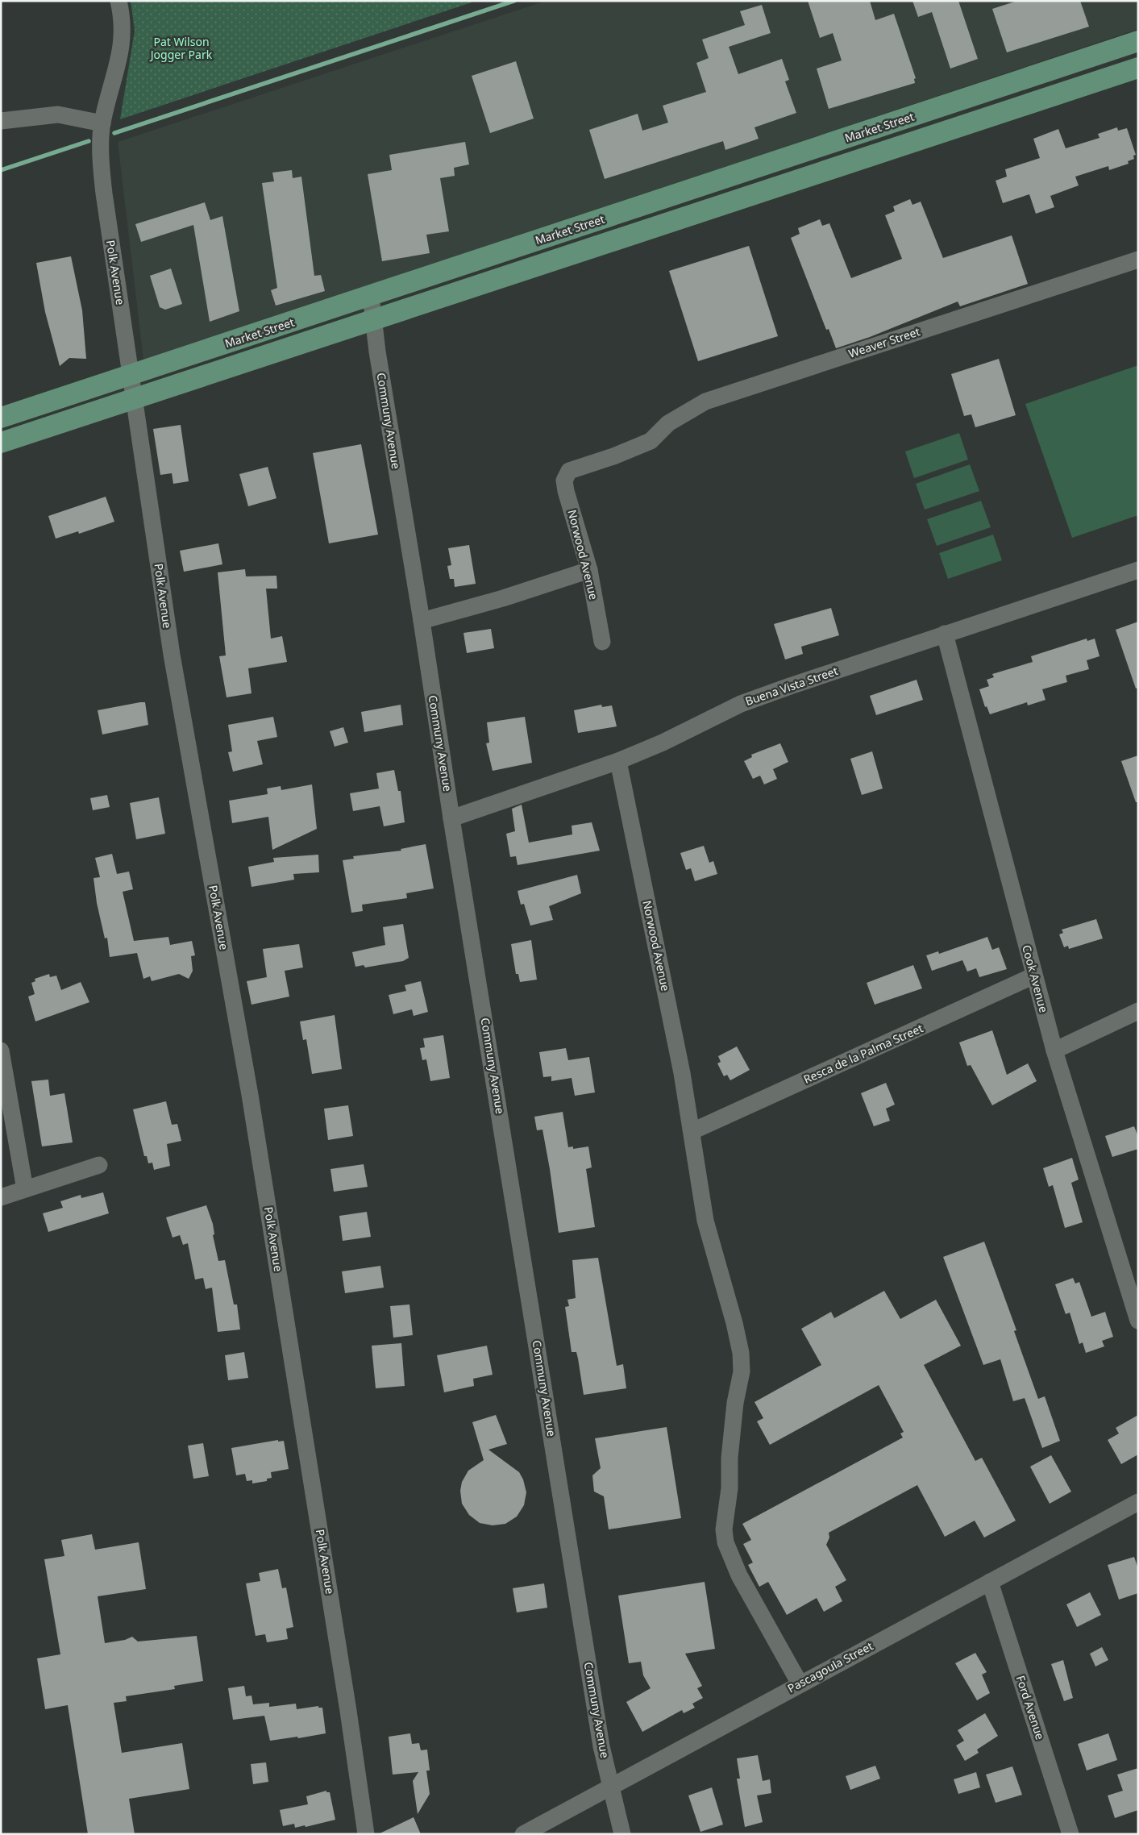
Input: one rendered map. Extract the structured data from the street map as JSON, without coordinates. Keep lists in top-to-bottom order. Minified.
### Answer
{"streets":{"main road":["Market Street"],"street":["Polk Avenue","Weaver Street","Communy Avenue","Norwood Avenue","Buena Vista Street","Cook Avenue","Resca de la Palma Street","Pascagoula Street","Ford Avenue"]},"crossings":[["Market Street","Polk Avenue"],["Market Street","Communy Avenue"],["Weaver Street","Norwood Avenue"],["Communy Avenue","Buena Vista Street"],["Communy Avenue","Pascagoula Street"],["Norwood Avenue","Buena Vista Street"],["Norwood Avenue","Resca de la Palma Street"],["Norwood Avenue","Pascagoula Street"],["Buena Vista Street","Cook Avenue"],["Cook Avenue","Resca de la Palma Street"],["Pascagoula Street","Ford Avenue"]],"parks":["Pat Wilson Jogger Park"]}
